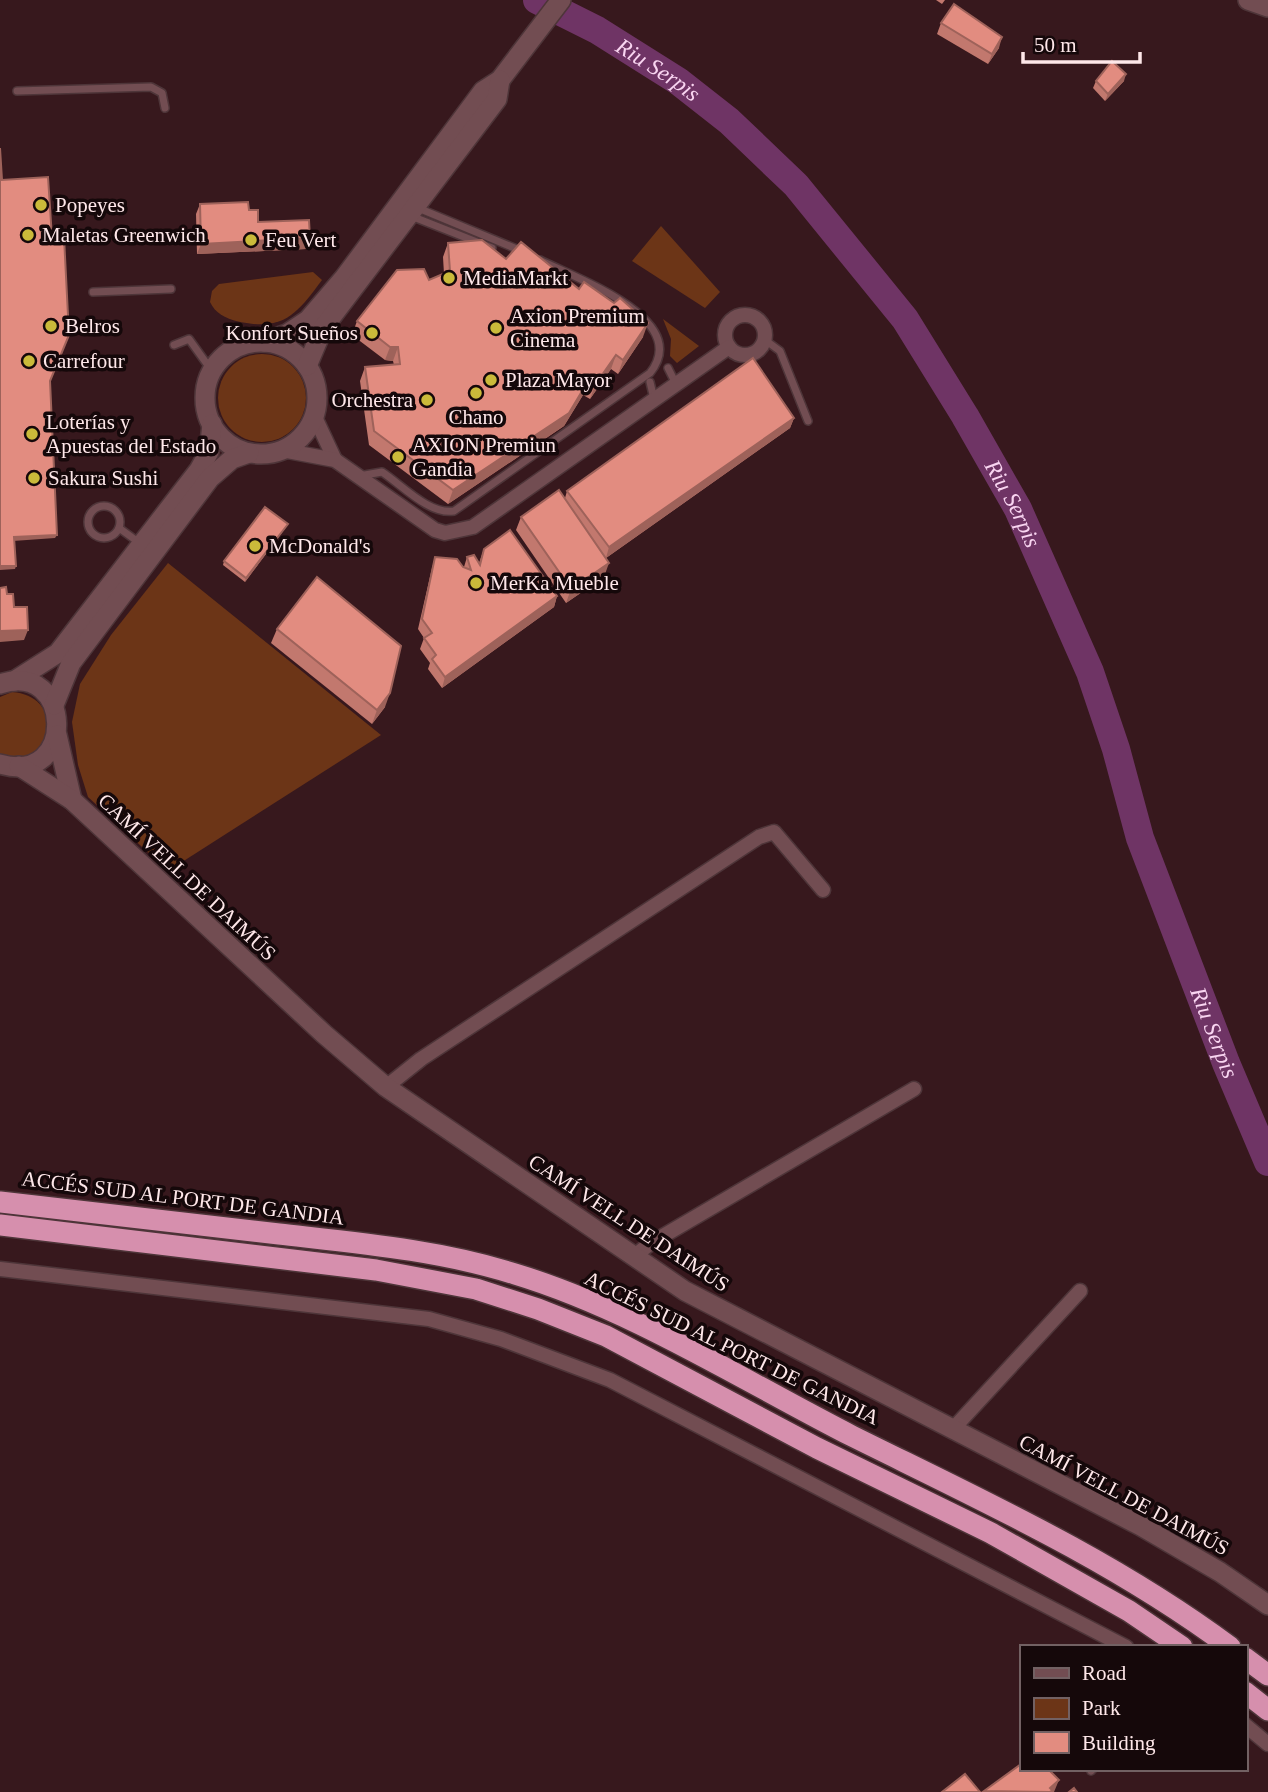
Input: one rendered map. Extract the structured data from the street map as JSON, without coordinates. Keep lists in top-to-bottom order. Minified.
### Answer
{"streets":{"highway":["ACCÉS SUD AL PORT DE GANDIA"],"main road":["CAMÍ VELL DE DAIMÚS"]},"water":["Riu Serpis"],"places":["Popeyes","Maletas Greenwich","Feu Vert","MediaMarkt","Belros","Axion Premium Cinema","Konfort Sueños","Carrefour","Plaza Mayor","Chano","Orchestra","Loterías y Apuestas del Estado","AXION Premiun Gandia","Sakura Sushi","McDonald's","MerKa Mueble"],"legend":["Road","Park","Building"],"scale_bar":"50 m"}
